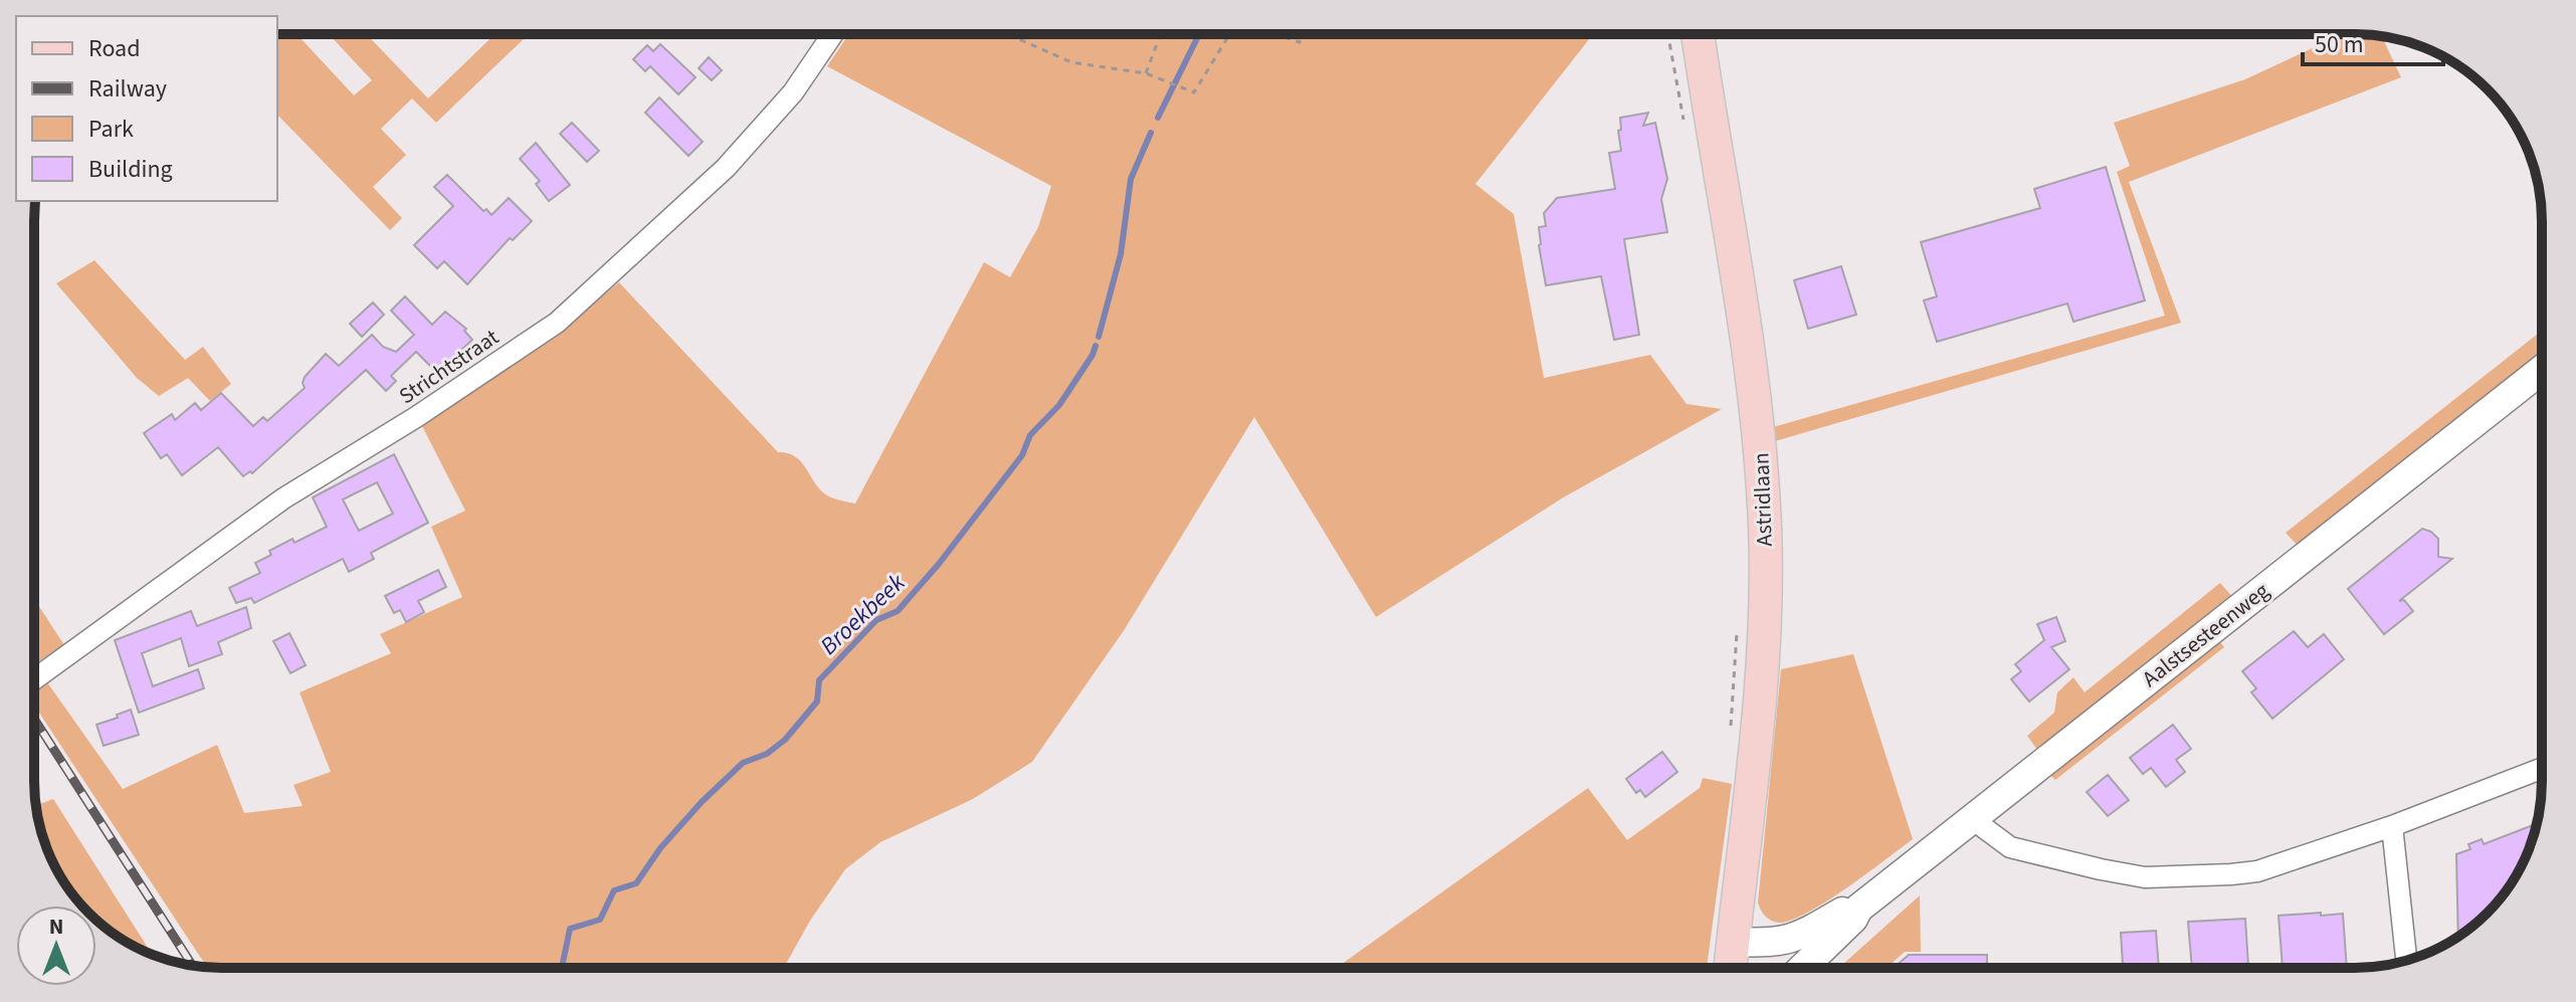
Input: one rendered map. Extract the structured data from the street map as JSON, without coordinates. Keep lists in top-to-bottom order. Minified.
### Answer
{"streets":{"main road":["Astridlaan","Aalstsesteenweg"],"street":["Strichtstraat"]},"crossings":[["Astridlaan","Aalstsesteenweg"]],"water":["Broekbeek"],"legend":["Road","Railway","Park","Building"],"scale_bar":"50 m","north":"top"}
